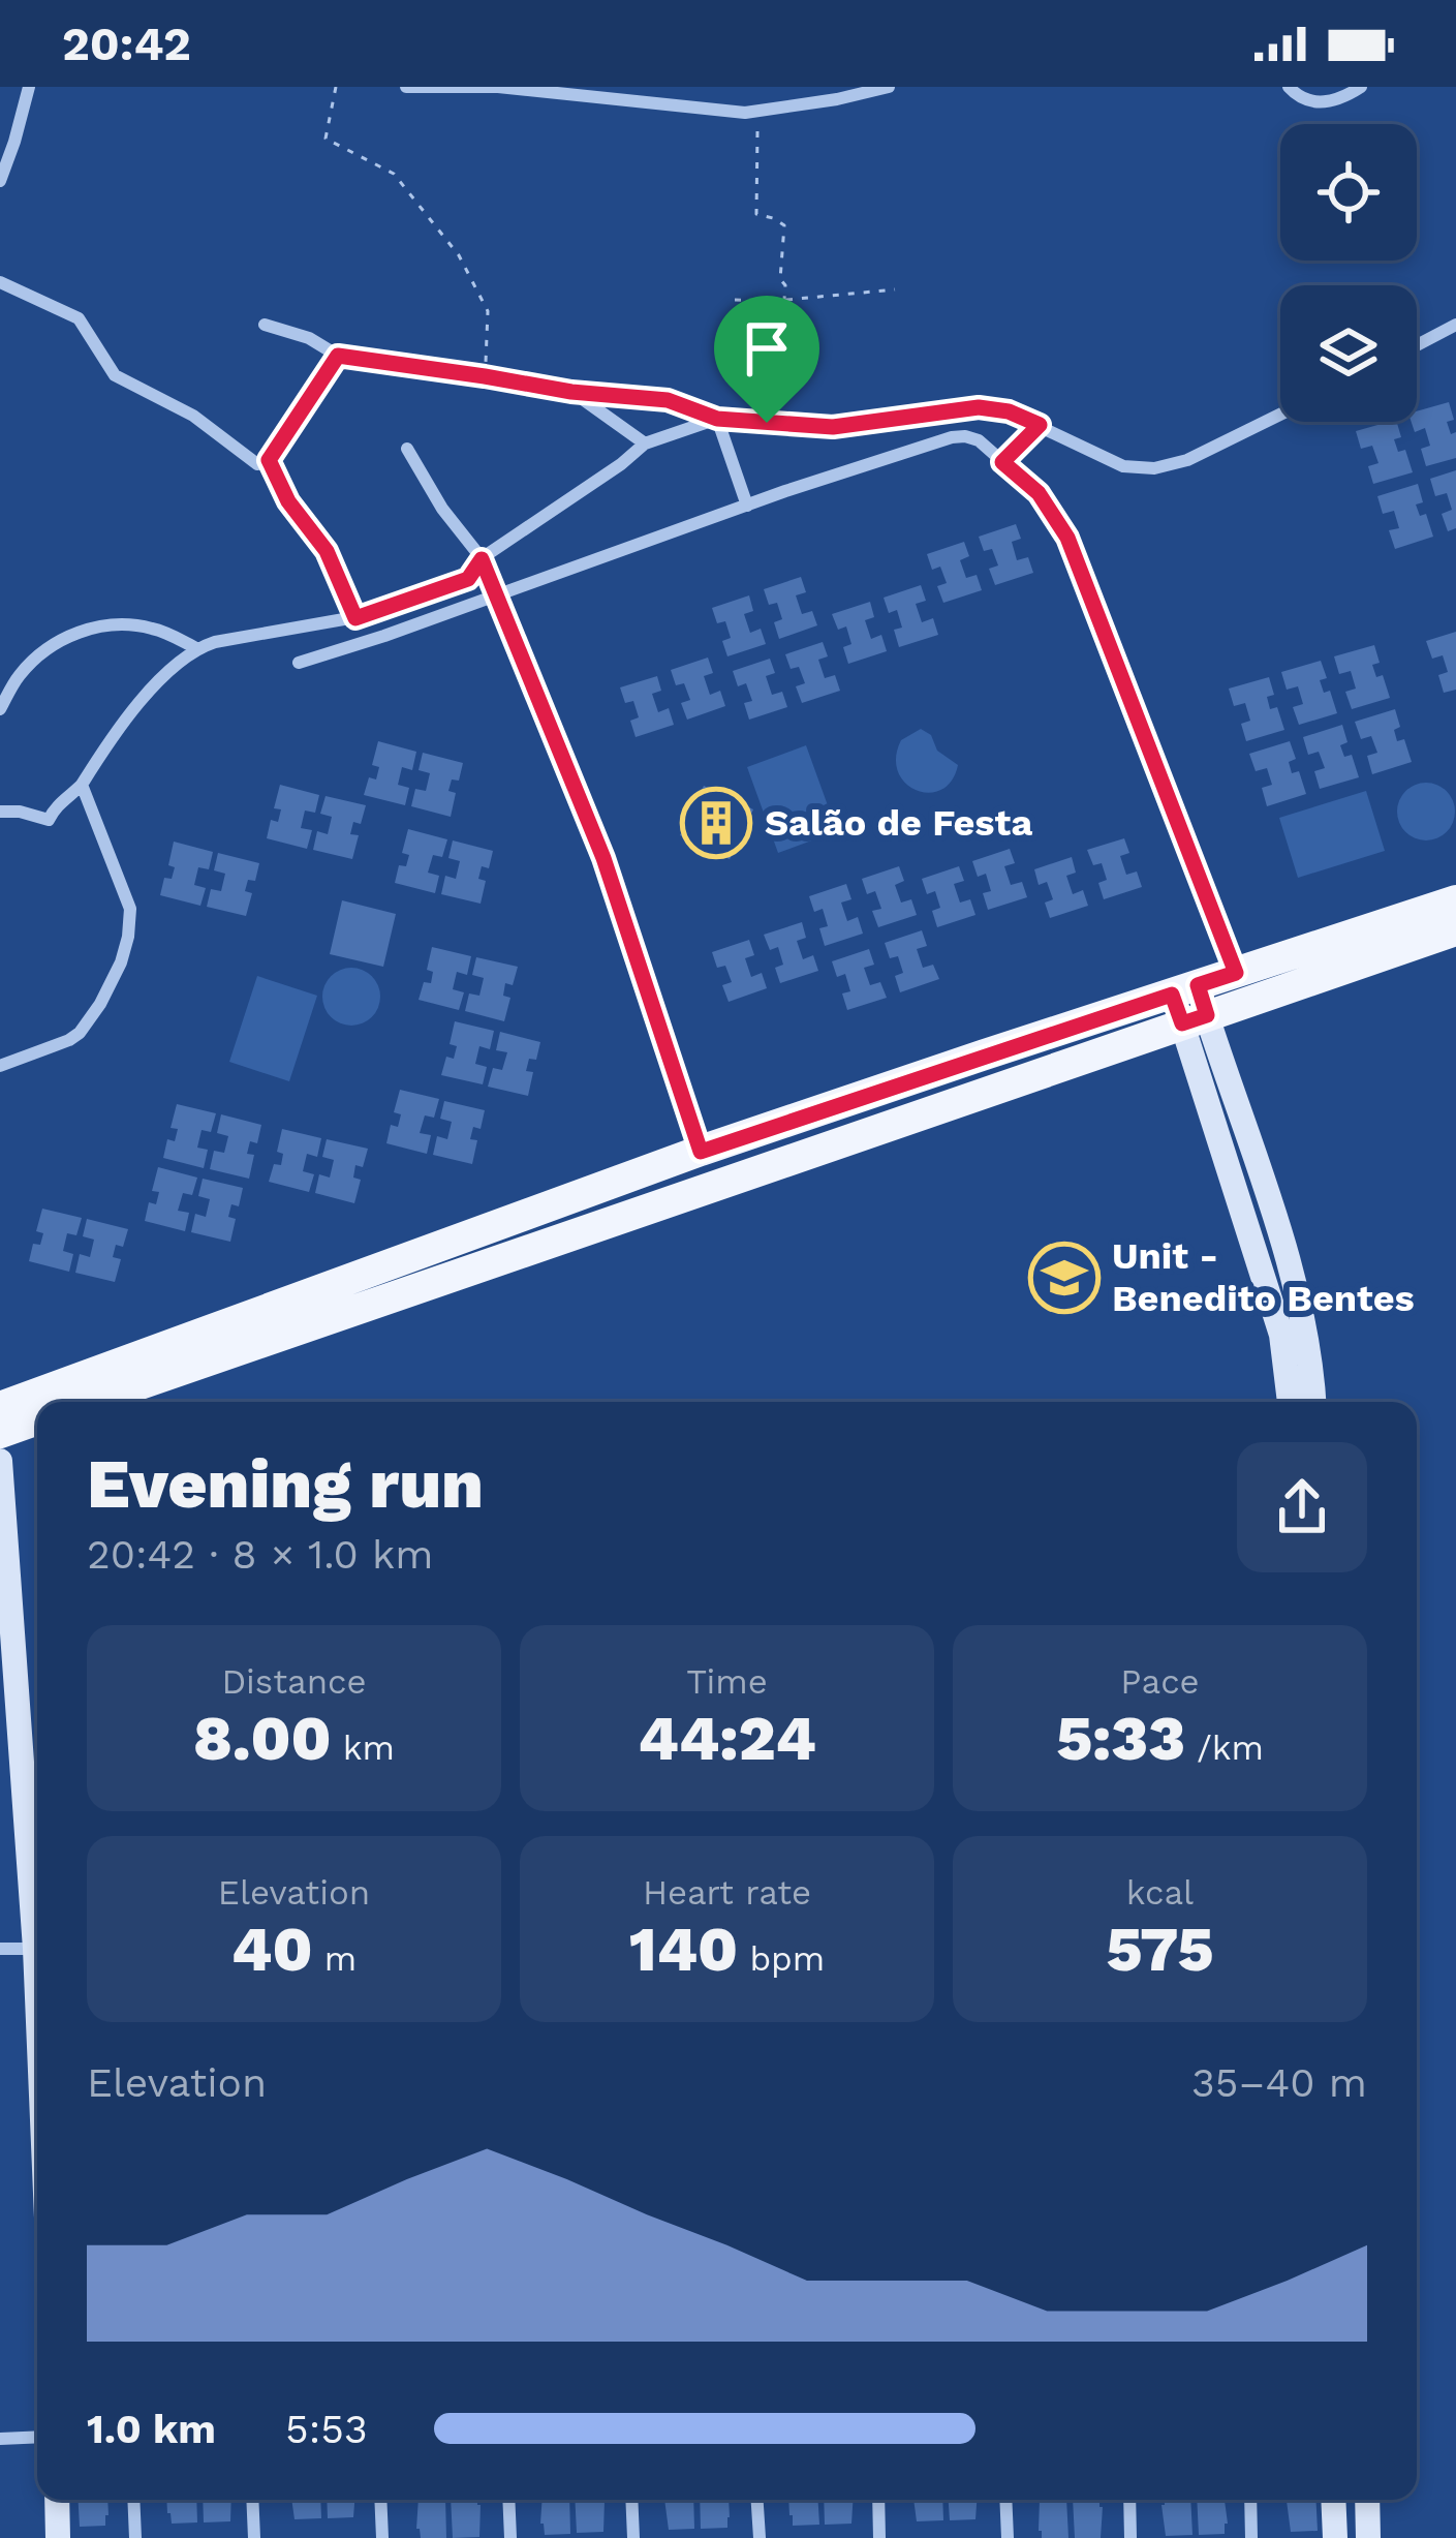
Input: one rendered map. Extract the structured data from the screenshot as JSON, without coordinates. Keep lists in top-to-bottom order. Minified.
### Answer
{"places":{"building":["Salão de Festa"],"school or university":["Unit - Benedito Bentes"]},"page":{"status":"20:42","heading":["Evening run","20:42 · 8 × 1.0 km"],"stats":[["Distance","8.00 km"],["Time","44:24"],["Pace","5:33 /km"],["Elevation","40 m"],["Heart rate","140 bpm"],["kcal","575"]],"chart":["Elevation","35–40 m"],"list":[{"name":"1.0 km","note":"5:53"}]}}
